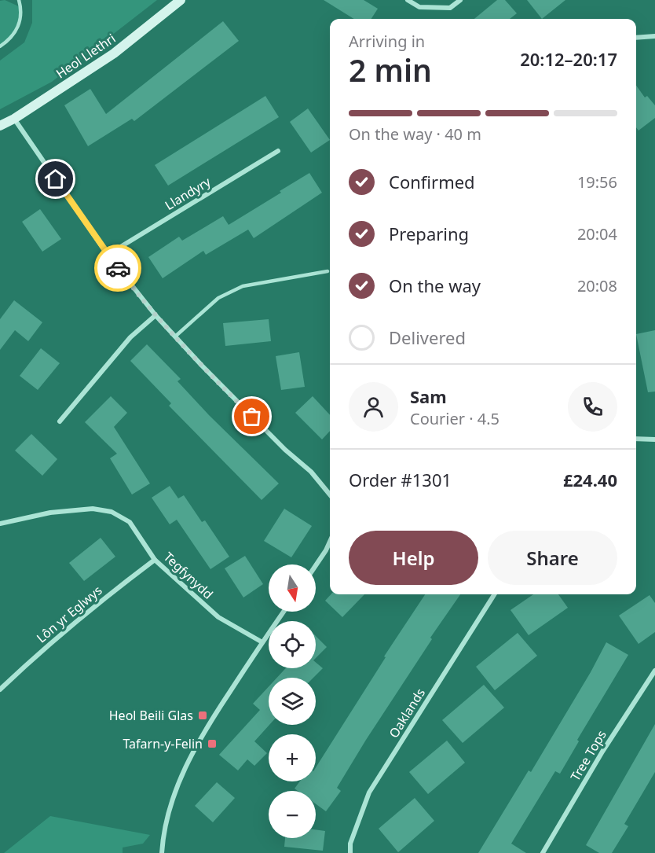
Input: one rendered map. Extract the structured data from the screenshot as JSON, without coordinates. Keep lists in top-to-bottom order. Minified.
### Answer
{"streets":{"main road":["Heol Llethri"],"street":["Llandyry","Tegfynydd","Lôn yr Eglwys","Oaklands","Tree Tops"]},"crossings":[["Tegfynydd","Lôn yr Eglwys"]],"places":{"transit":["Heol Beili Glas","Tafarn-y-Felin"]},"north":"bottom","page":{"heading":["2 min","Arriving in","20:12–20:17"],"panel":["Sam","Courier · 4.5","Order #1301","£24.40"],"bar":"On the way · 40 m","list":[["Confirmed","19:56"],["Preparing","20:04"],["On the way","20:08"],"Delivered"],"buttons":["Help","Share"],"map_buttons":["+","−"]}}
